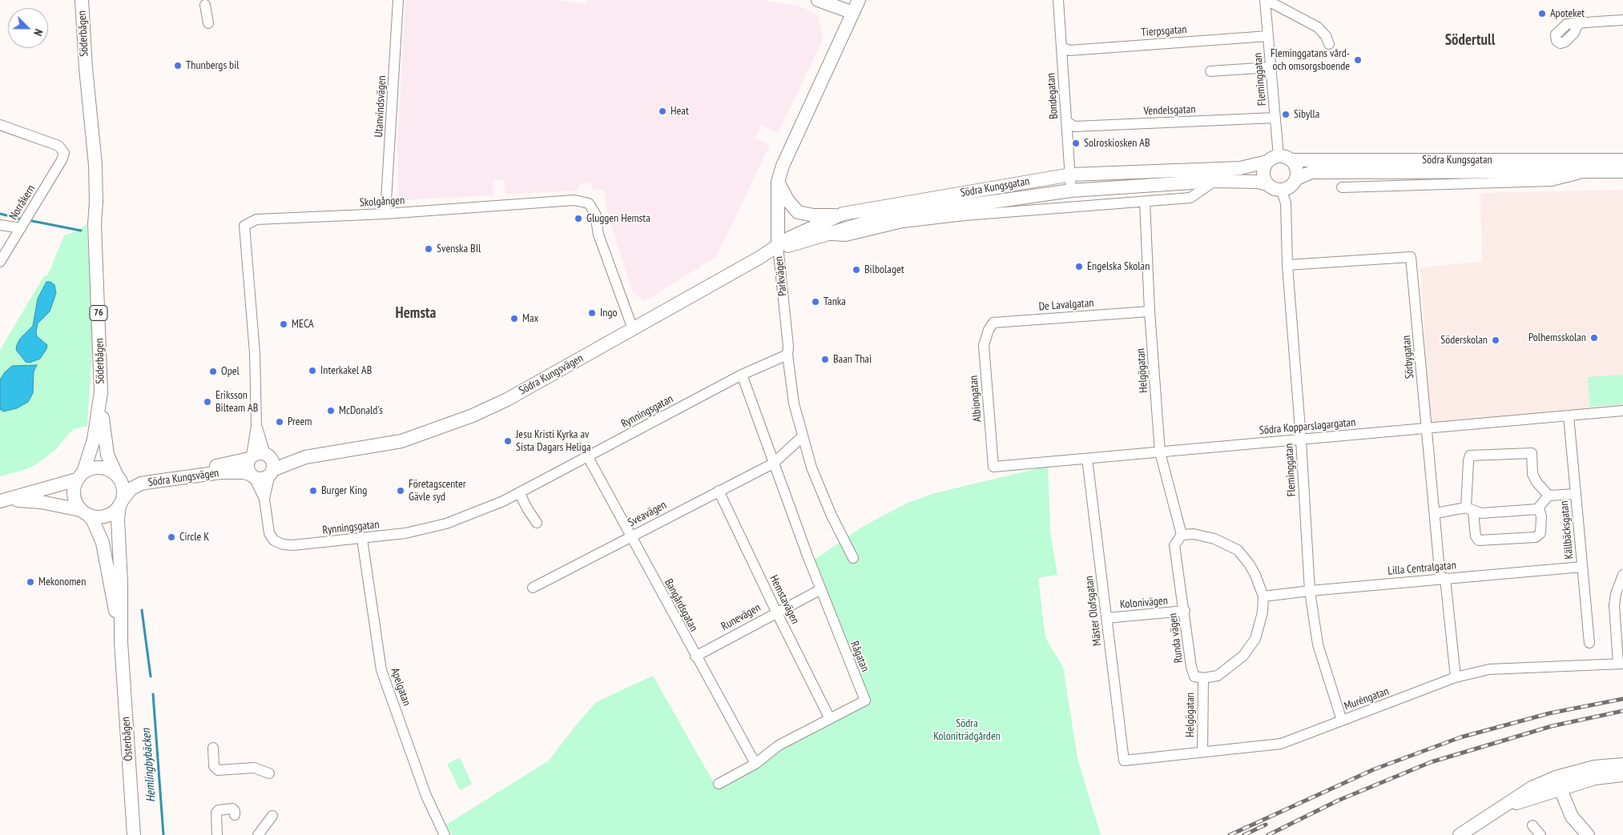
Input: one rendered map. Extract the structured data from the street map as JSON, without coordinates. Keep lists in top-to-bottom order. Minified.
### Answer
{"streets":{"main road":["Söderbågen","Södra Kungsgatan","Parkvägen","76","Södra Kungsvägen","Österbågen"],"street":["Tierpsgatan","Fleminggatan","Bondegatan","Utanvindsvägen","Vendelsgatan","Skolgången","Norråkern","De Lavalgatan","Sörbygatan","Helgögatan","Albiongatan","Rynningsgatan","Södra Kopparslagargatan","Sveavägen","Källbäcksgatan","Lilla Centralgatan","Hemstavägen","Kolonivägen","Bangårdsgatan","Mäster Olofsgatan","Runevägen","Runda vägen","Rågatan","Apelgatan","Muréngatan"]},"crossings":[["Tierpsgatan","Fleminggatan"],["Tierpsgatan","Bondegatan"],["Söderbågen","Södra Kungsvägen"],["Söderbågen","Österbågen"],["Fleminggatan","Vendelsgatan"],["Fleminggatan","Södra Kungsgatan"],["Fleminggatan","Sörbygatan"],["Fleminggatan","Södra Kopparslagargatan"],["Fleminggatan","Lilla Centralgatan"],["Fleminggatan","Muréngatan"],["Bondegatan","Vendelsgatan"],["Bondegatan","Södra Kungsgatan"],["Utanvindsvägen","Skolgången"],["Södra Kungsgatan","Parkvägen"],["Södra Kungsgatan","Helgögatan"],["Södra Kungsgatan","Södra Kungsvägen"],["Skolgången","Södra Kungsvägen"],["Parkvägen","Södra Kungsvägen"],["Parkvägen","Rynningsgatan"],["De Lavalgatan","Helgögatan"],["De Lavalgatan","Albiongatan"],["Sörbygatan","Södra Kopparslagargatan"],["Sörbygatan","Lilla Centralgatan"],["Sörbygatan","Muréngatan"],["Helgögatan","Södra Kopparslagargatan"],["Helgögatan","Runda vägen"],["Helgögatan","Muréngatan"],["Södra Kungsvägen","Österbågen"],["Albiongatan","Södra Kopparslagargatan"],["Rynningsgatan","Bangårdsgatan"],["Rynningsgatan","Rågatan"],["Rynningsgatan","Apelgatan"],["Södra Kopparslagargatan","Källbäcksgatan"],["Södra Kopparslagargatan","Mäster Olofsgatan"],["Sveavägen","Hemstavägen"],["Sveavägen","Bangårdsgatan"],["Sveavägen","Rågatan"],["Källbäcksgatan","Lilla Centralgatan"],["Hemstavägen","Runevägen"],["Hemstavägen","Rågatan"],["Kolonivägen","Mäster Olofsgatan"],["Kolonivägen","Runda vägen"],["Bangårdsgatan","Runevägen"],["Bangårdsgatan","Rågatan"],["Mäster Olofsgatan","Muréngatan"],["Runevägen","Rågatan"]],"districts":["Södertull","Hemsta"],"water":["Hemlingbybäcken"],"parks":["Södra Koloniträdgården"],"places":["Apoteket","Fleminggatans vård- och omsorgsboende","Thunbergs bil","Heat","Sibylla","Solroskiosken AB","Gluggen Hemsta","Svenska BIl","Engelska Skolan","Bilbolaget","Tanka","Ingo","Max","MECA","Polhemsskolan","Söderskolan","Baan Thai","Interkakel AB","Opel","Eriksson Bilteam AB","McDonald's","Preem","Jesu Kristi Kyrka av Sista Dagars Heliga","Burger King","Företagscenter Gävle syd","Circle K","Mekonomen"],"north":"bottom right"}
